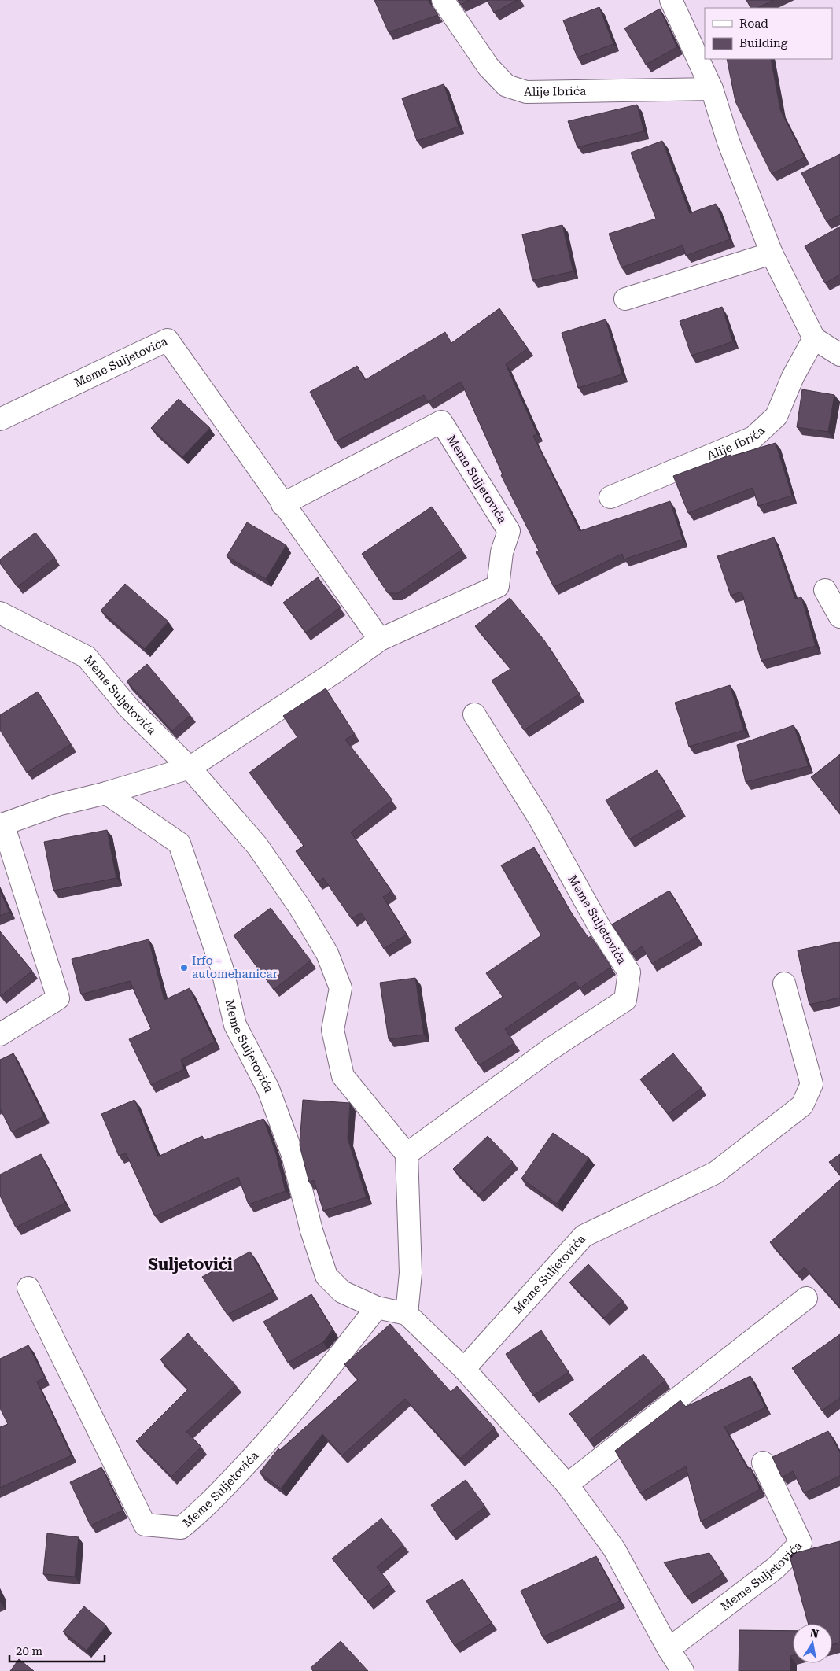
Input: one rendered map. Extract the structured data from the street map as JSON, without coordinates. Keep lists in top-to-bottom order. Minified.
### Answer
{"streets":{"street":["Alije Ibrića","Meme Suljetovića"]},"districts":["Suljetovići"],"places":["Irfo - automehanicar"],"legend":["Road","Building"],"scale_bar":"20 m","north":"top"}
